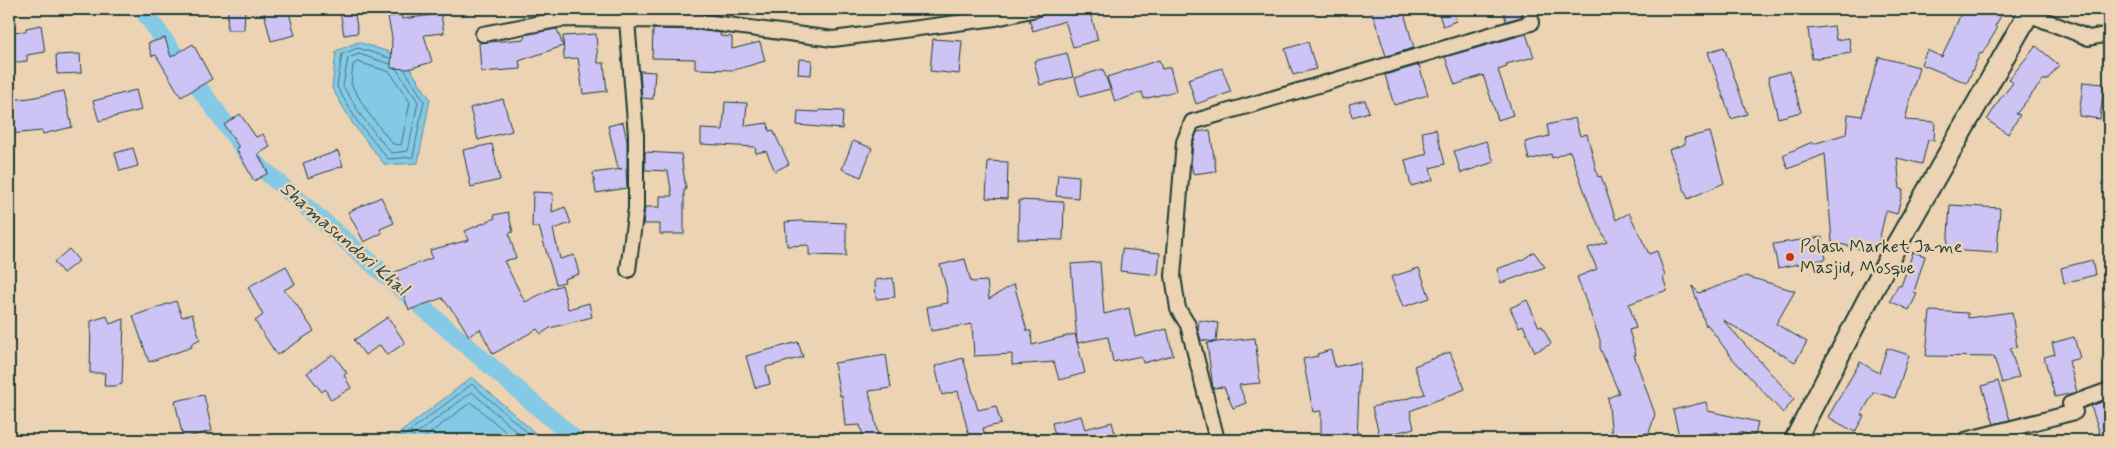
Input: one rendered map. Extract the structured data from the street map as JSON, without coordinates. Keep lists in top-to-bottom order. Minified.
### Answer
{"water":["Shamasundori Khal"],"places":["Polash Market Jame Masjid, Mosque"]}
